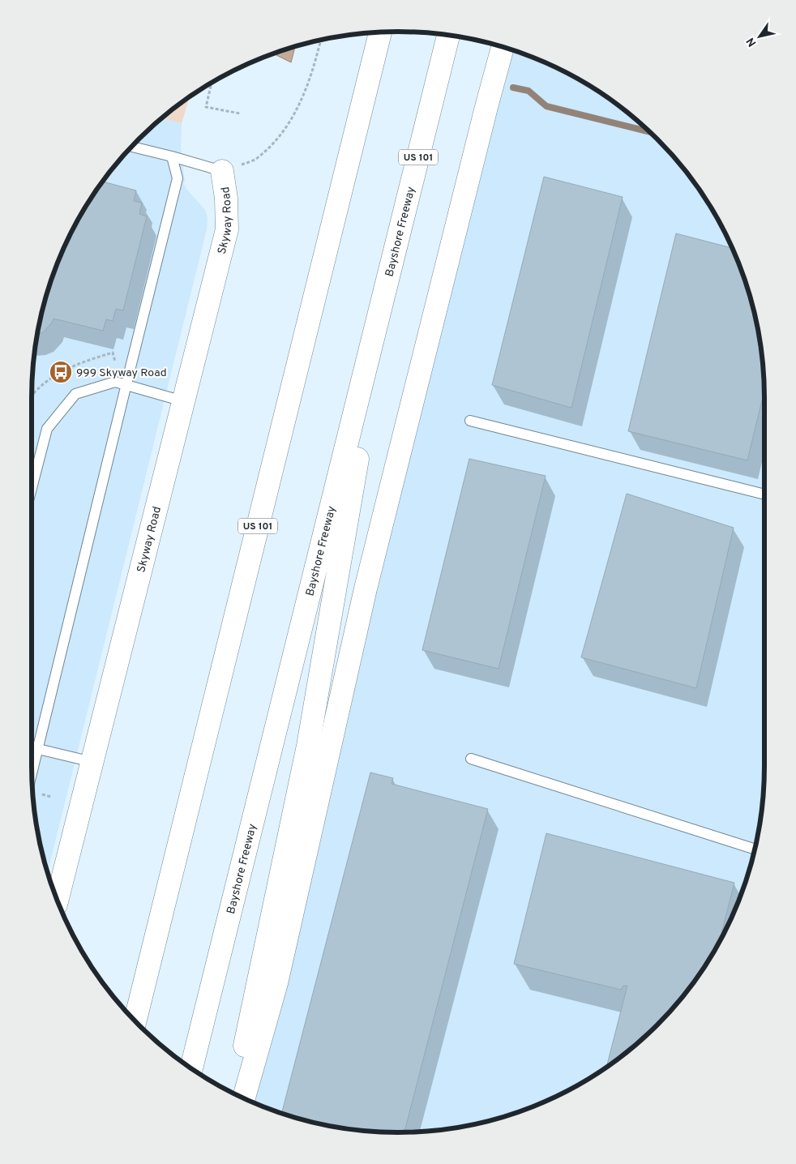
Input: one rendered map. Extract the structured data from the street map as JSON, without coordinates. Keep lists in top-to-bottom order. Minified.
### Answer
{"streets":{"main road":["US 101","Skyway Road","Bayshore Freeway"]},"places":{"bus stop":["999 Skyway Road"]},"north":"bottom left"}
